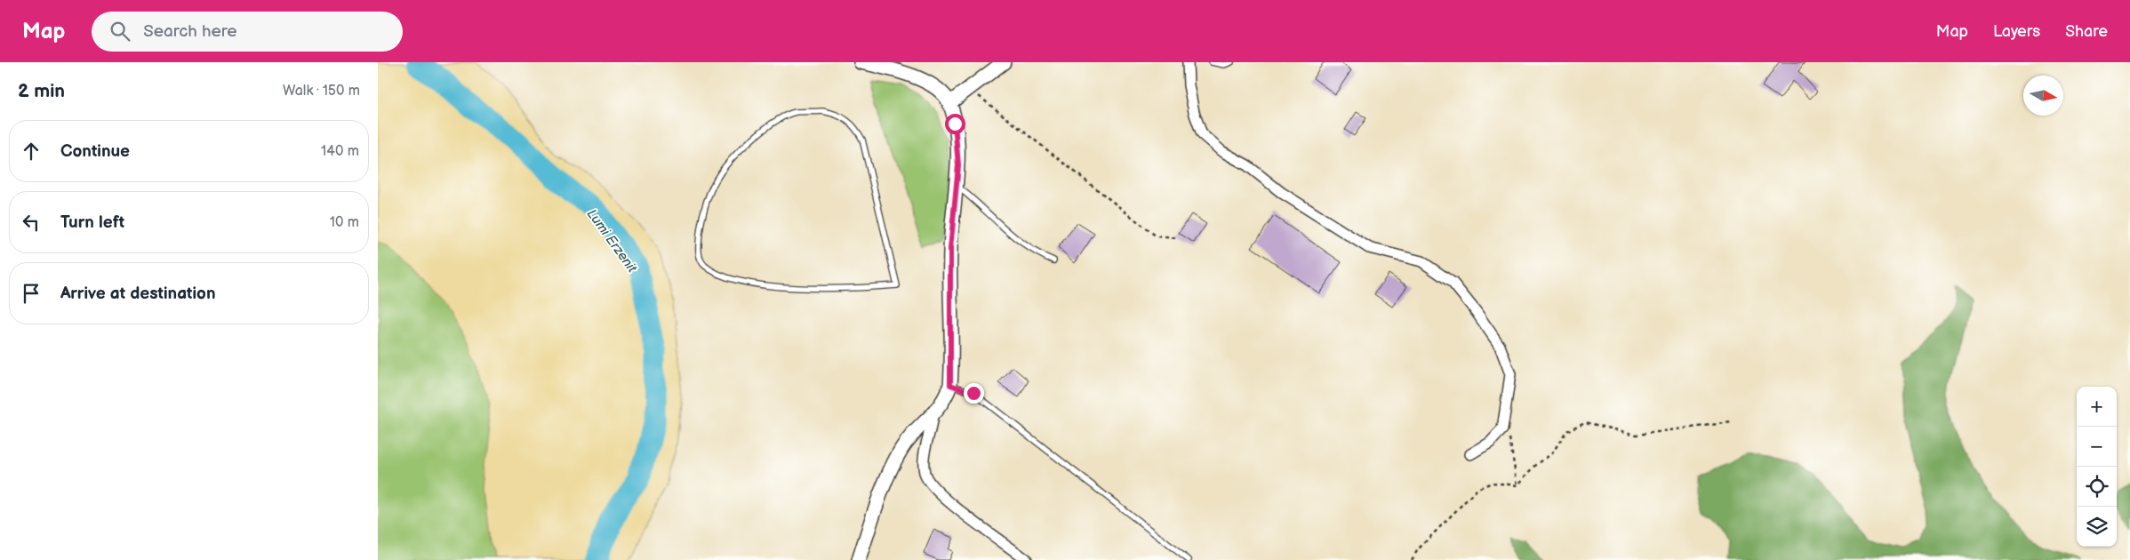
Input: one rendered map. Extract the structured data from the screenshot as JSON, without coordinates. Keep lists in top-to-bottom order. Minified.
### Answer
{"water":["Lumi Erzenit"],"north":"right","page":{"header":"Map","search":"Search here","nav":["Map","Layers","Share"],"heading":["2 min","Walk · 150 m"],"list":[["Continue","140 m"],["Turn left","10 m"],"Arrive at destination"],"map_buttons":["+","−"]}}
